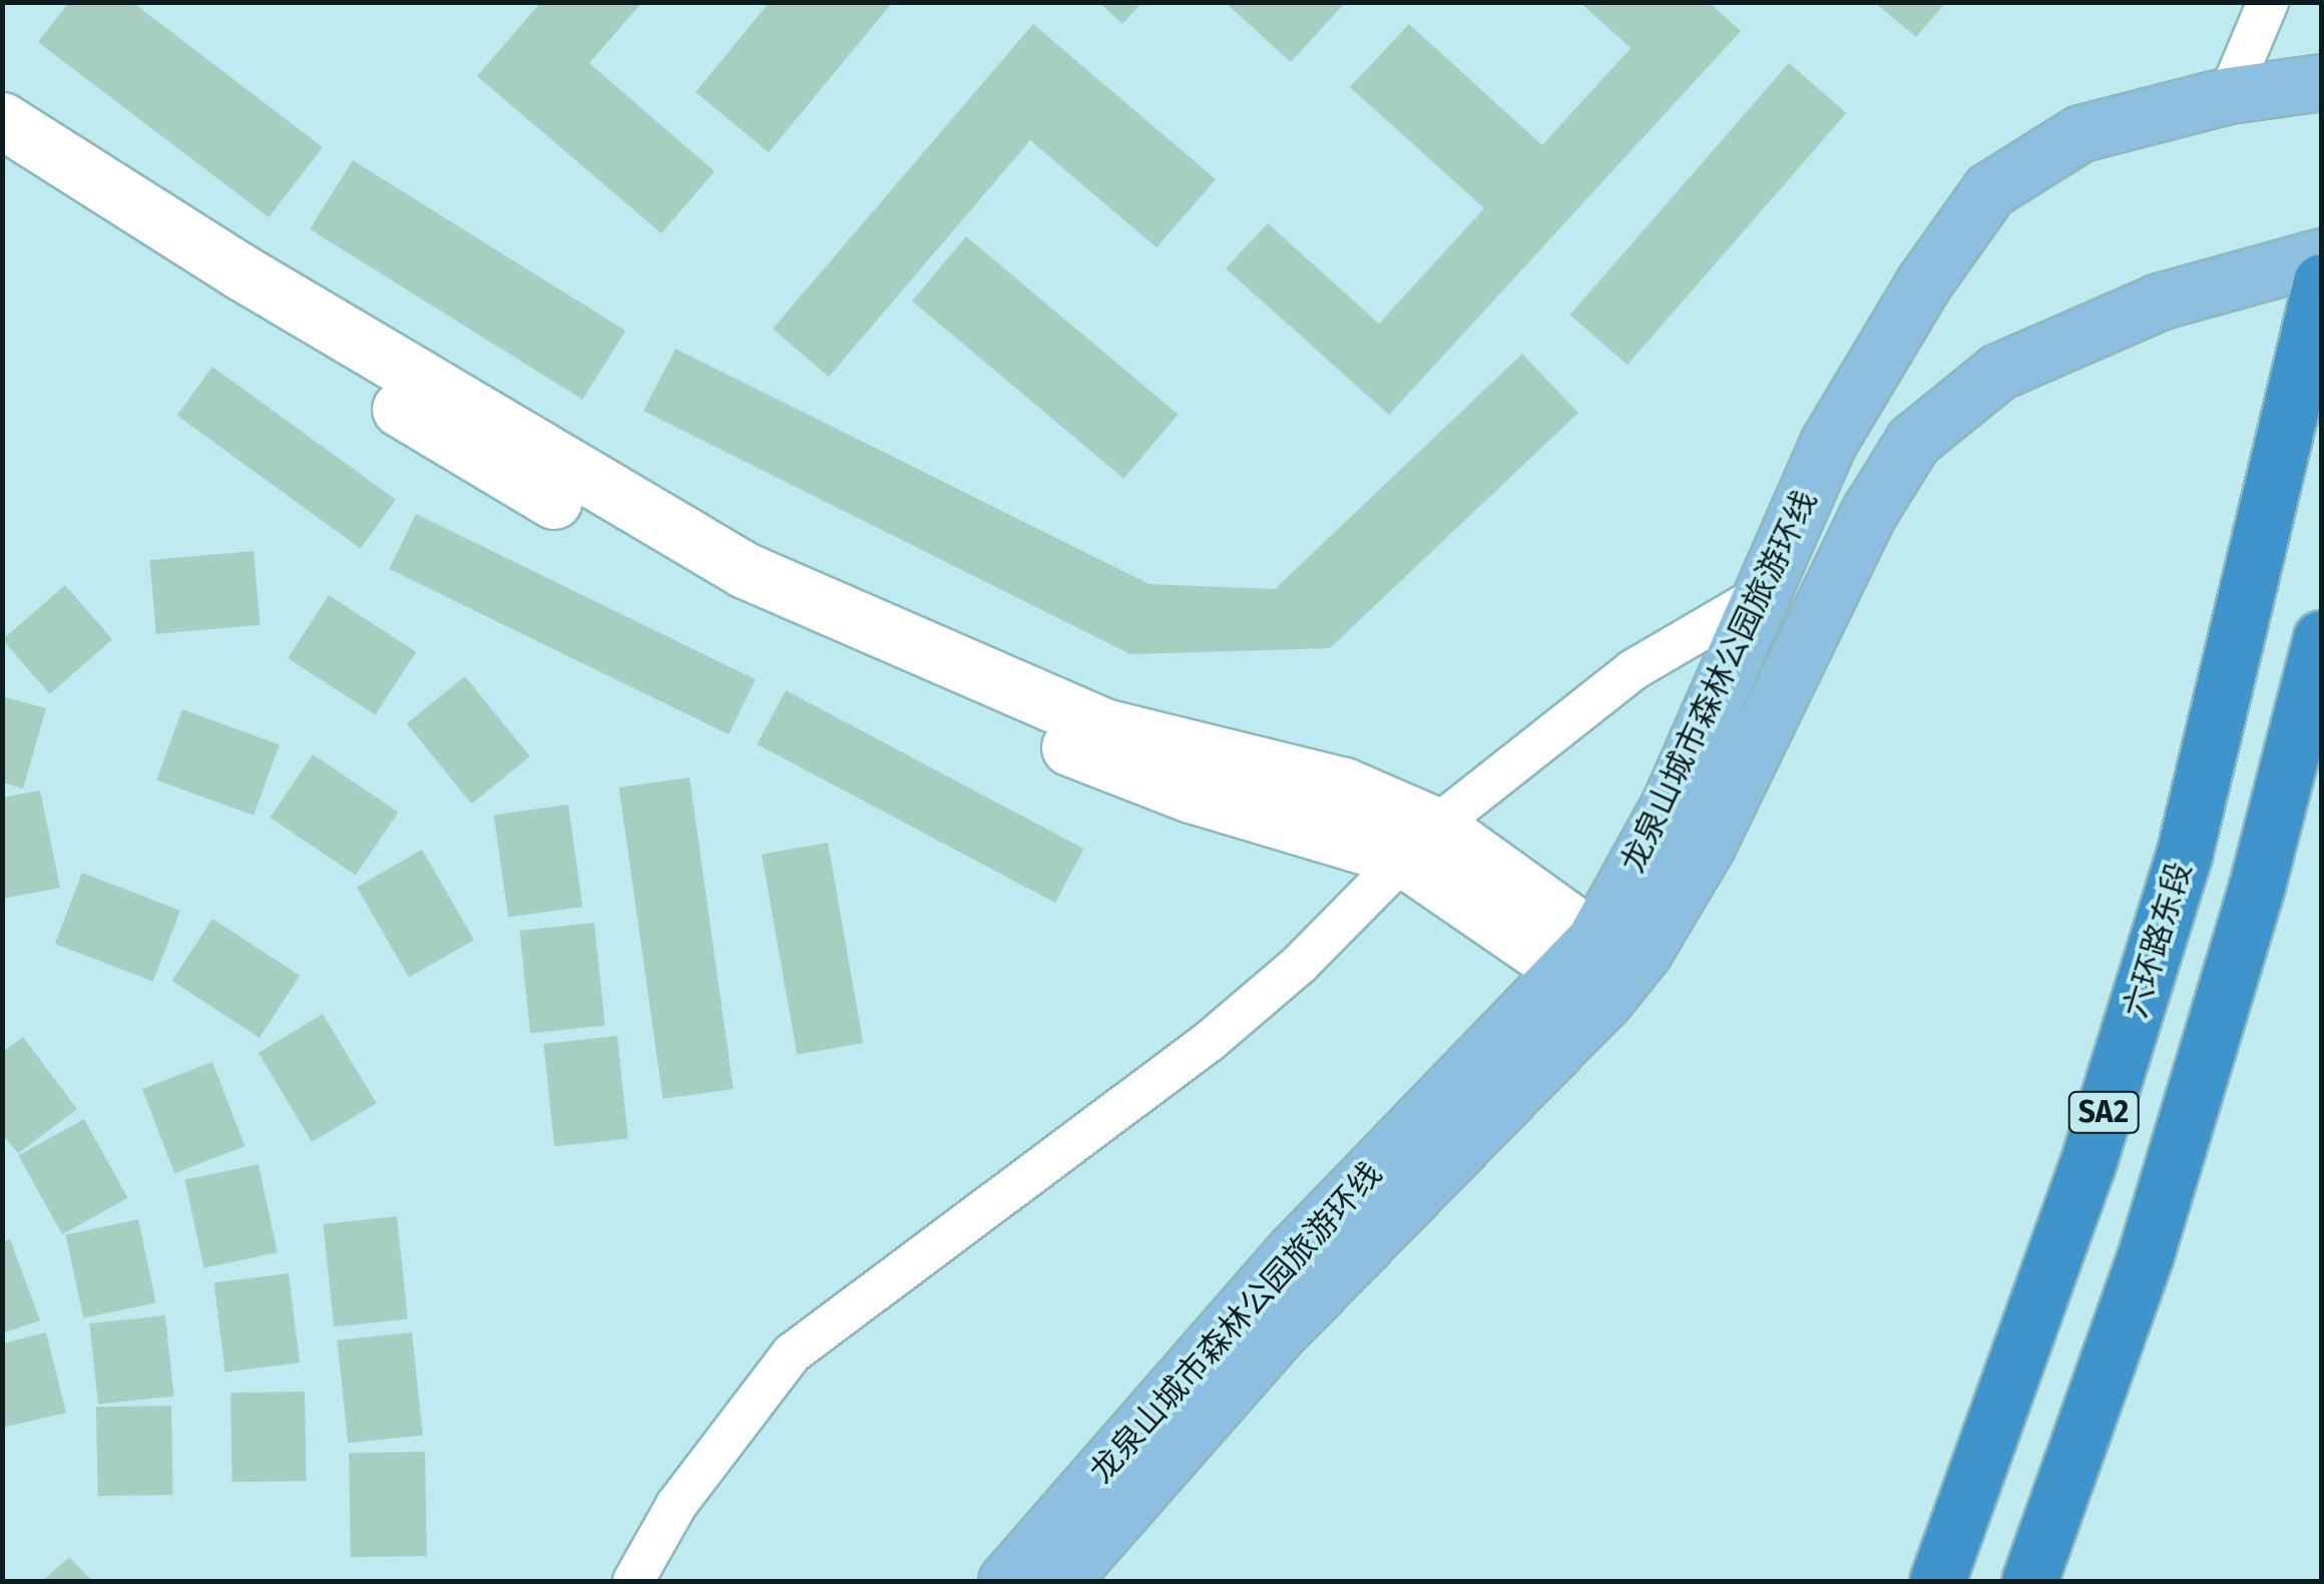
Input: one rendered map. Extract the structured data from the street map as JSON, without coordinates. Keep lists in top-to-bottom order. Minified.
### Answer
{"streets":{"highway":["六环路东段","SA2"],"main road":["龙泉山城市森林公园旅游环线"]}}
